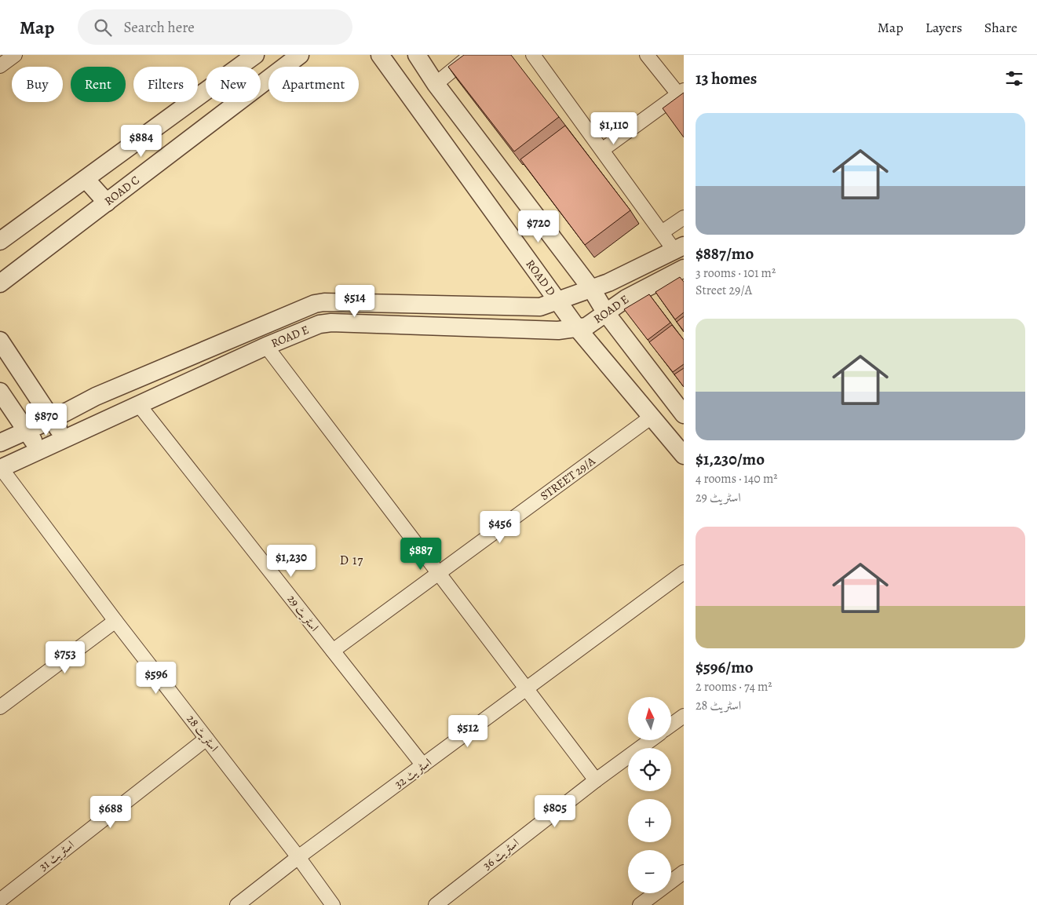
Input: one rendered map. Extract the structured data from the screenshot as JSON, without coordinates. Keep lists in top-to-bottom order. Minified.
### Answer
{"streets":{"street":["ROAD C","ROAD D","ROAD E","STREET 29/A","اسٹریٹ 29","اسٹریٹ 28","اسٹریٹ 32","اسٹریٹ 36","اسٹریٹ 31"]},"crossings":[["ROAD D","ROAD E"],["ROAD D","STREET 29/A"],["ROAD E","اسٹریٹ 29"],["ROAD E","اسٹریٹ 28"],["STREET 29/A","اسٹریٹ 29"],["اسٹریٹ 29","اسٹریٹ 32"],["اسٹریٹ 28","اسٹریٹ 32"],["اسٹریٹ 28","اسٹریٹ 31"]],"districts":["D 17"],"north":"top","page":{"header":"Map","search":"Search here","nav":["Map","Layers","Share"],"heading":"13 homes","chip":["Buy","Rent","Filters","New","Apartment"],"list":[{"name":"$887/mo","note":"3 rooms · 101 m² · Street 29/A"},{"name":"$1,230/mo","note":"4 rooms · 140 m² · اسٹریٹ 29"},{"name":"$596/mo","note":"2 rooms · 74 m² · اسٹریٹ 28"}],"price":["$1,110","$884","$720","$514","$870","$456","$887","$1,230","$753","$596","$512","$805","$688"],"map_buttons":["+","−"]}}
